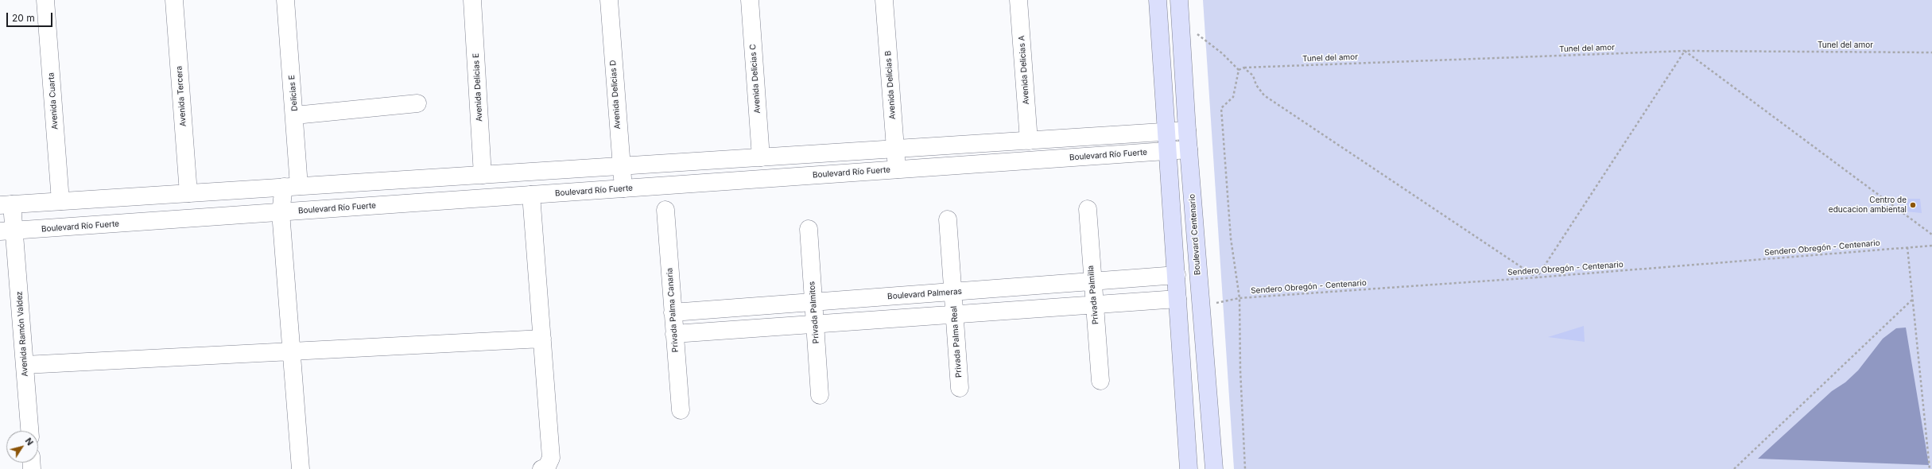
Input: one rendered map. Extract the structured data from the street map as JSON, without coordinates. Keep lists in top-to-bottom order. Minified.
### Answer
{"streets":{"main road":["Boulevard Centenario"],"street":["Avenida Delicias A","Avenida Delicias C","Avenida Delicias B","Avenida Delicias E","Delicias E","Avenida Delicias D","Avenida Tercera","Avenida Cuarta","Boulevard Río Fuerte","Boulevard Palmeras","Privada Palmilla","Privada Palma Canaria","Privada Palmitos","Avenida Ramón Valdez","Privada Palma Real"],"path":["Tunel del amor","Sendero Obregón - Centenario"]},"crossings":[["Avenida Delicias B","Boulevard Río Fuerte"],["Delicias E","Boulevard Río Fuerte"],["Avenida Delicias D","Boulevard Río Fuerte"],["Boulevard Río Fuerte","Boulevard Centenario"],["Boulevard Río Fuerte","Avenida Ramón Valdez"],["Boulevard Centenario","Sendero Obregón - Centenario"],["Boulevard Palmeras","Privada Palmilla"],["Boulevard Palmeras","Privada Palma Canaria"],["Boulevard Palmeras","Privada Palmitos"],["Boulevard Palmeras","Privada Palma Real"]],"places":["Centro de educacion ambiental"],"scale_bar":"20 m","north":"top right"}
